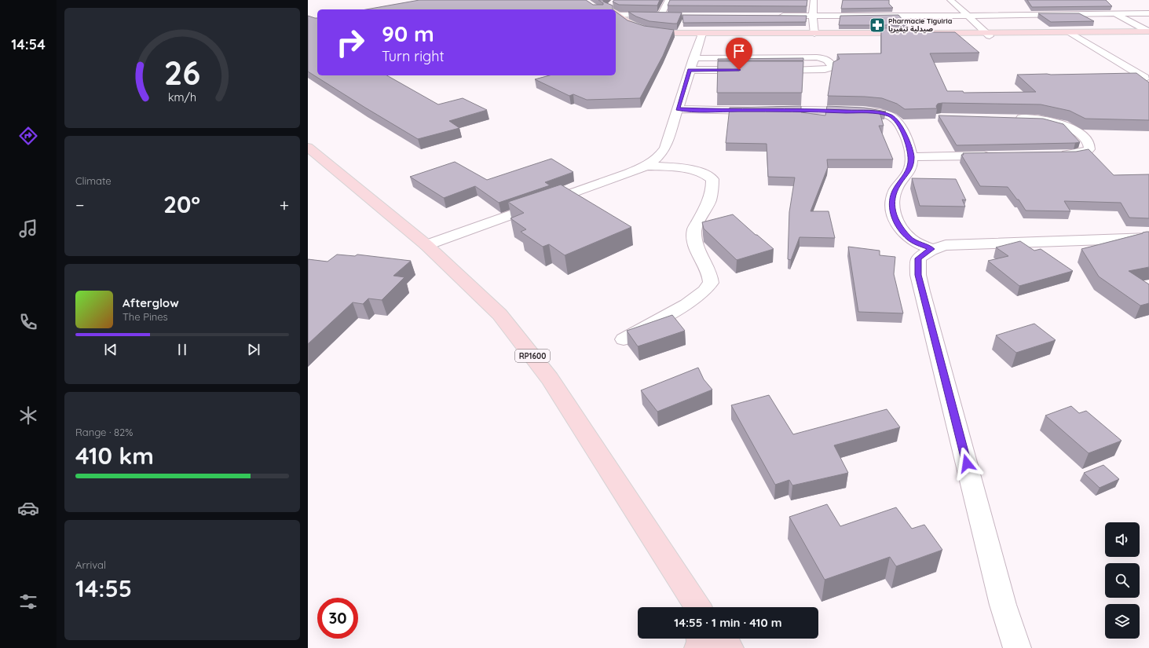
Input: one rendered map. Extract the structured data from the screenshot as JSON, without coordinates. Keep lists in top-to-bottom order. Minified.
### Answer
{"streets":{"main road":["RP1600"]},"places":{"pharmacy":["Pharmacie Tiguiria صيدلية تيغيريا"]},"page":{"tabs":"14:54","turn":["90 m","Turn right"],"tile":["Climate",["Range · 82%","410 km"],["Arrival","14:55"]],"heat":["−","20°","+"],"song":["Afterglow","The Pines"],"limit":"30","trip":"14:55 · 1 min · 410 m","gauge":["26","km/h"]}}
